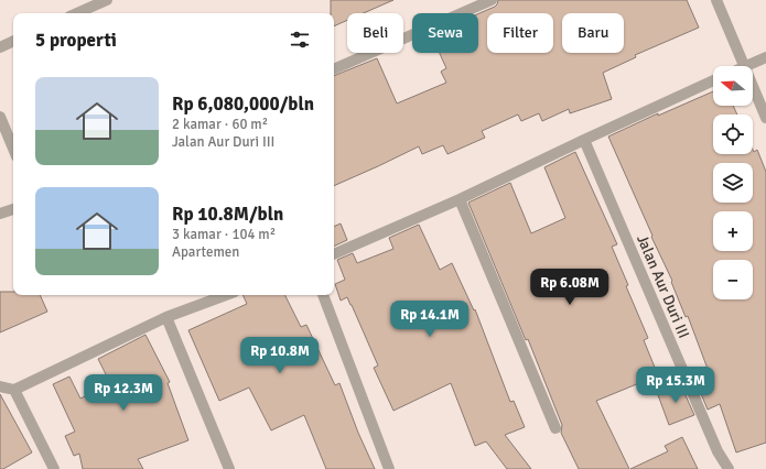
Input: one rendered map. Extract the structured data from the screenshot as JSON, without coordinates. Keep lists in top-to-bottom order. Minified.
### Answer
{"streets":{"street":["Jalan Aur Duri III"]},"north":"left","page":{"chip":["Beli","Sewa","Filter","Baru"],"heading":"5 properti","map_buttons":["+","−"],"list":[{"name":"Rp 6,080,000/bln","note":"2 kamar · 60 m² · Jalan Aur Duri III"},{"name":"Rp 10.8M/bln","note":"3 kamar · 104 m² · Apartemen"}],"price":["Rp 6.08M","Rp 14.1M","Rp 10.8M","Rp 15.3M","Rp 12.3M"]}}
